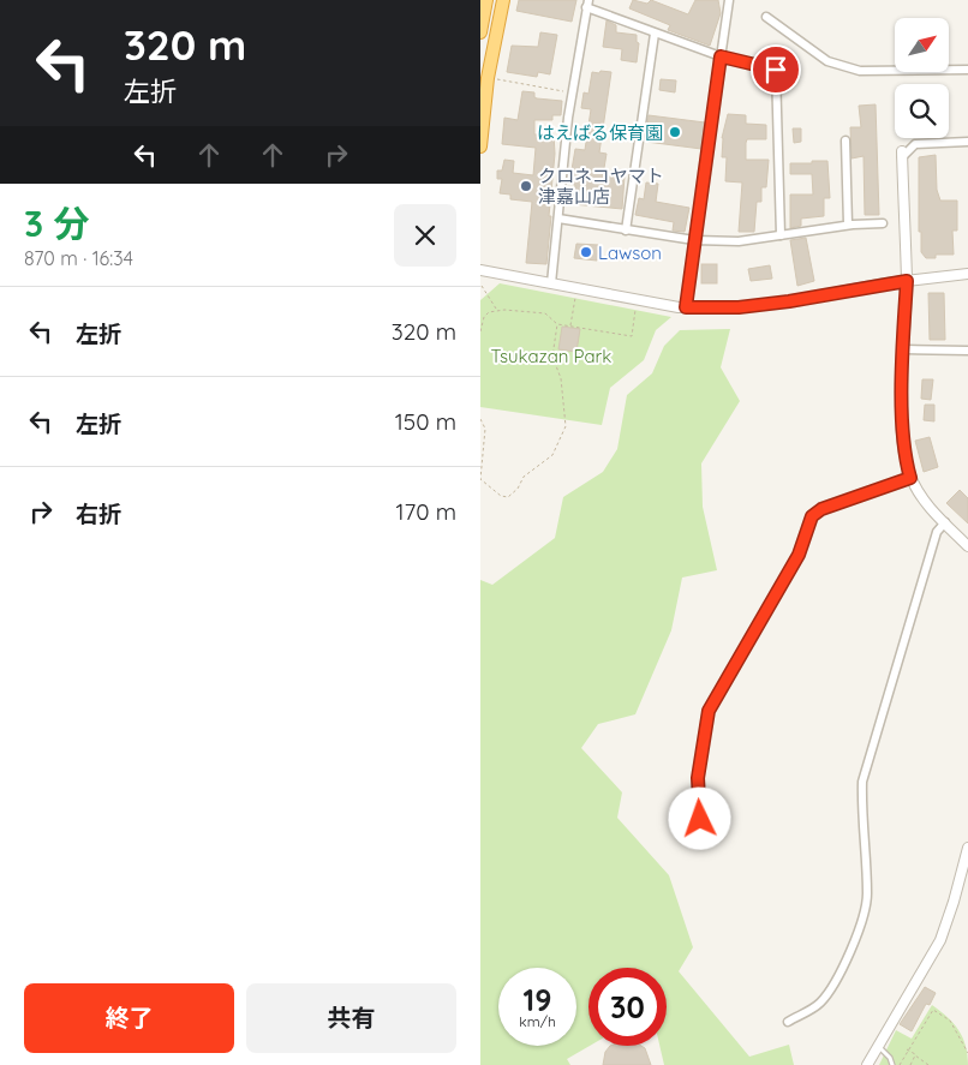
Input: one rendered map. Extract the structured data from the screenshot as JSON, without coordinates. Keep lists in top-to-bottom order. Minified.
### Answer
{"parks":["Tsukazan Park"],"places":["はえばる保育園","クロネコヤマト 津嘉山店","Lawson"],"north":"top right","page":{"turn":["320 m","左折"],"heading":["3 分","870 m · 16:34"],"list":[{"name":"左折","value":"320 m"},{"name":"左折","value":"150 m"},{"name":"右折","value":"170 m"}],"speed":"19 km/h","limit":"30","buttons":["終了","共有"]}}
